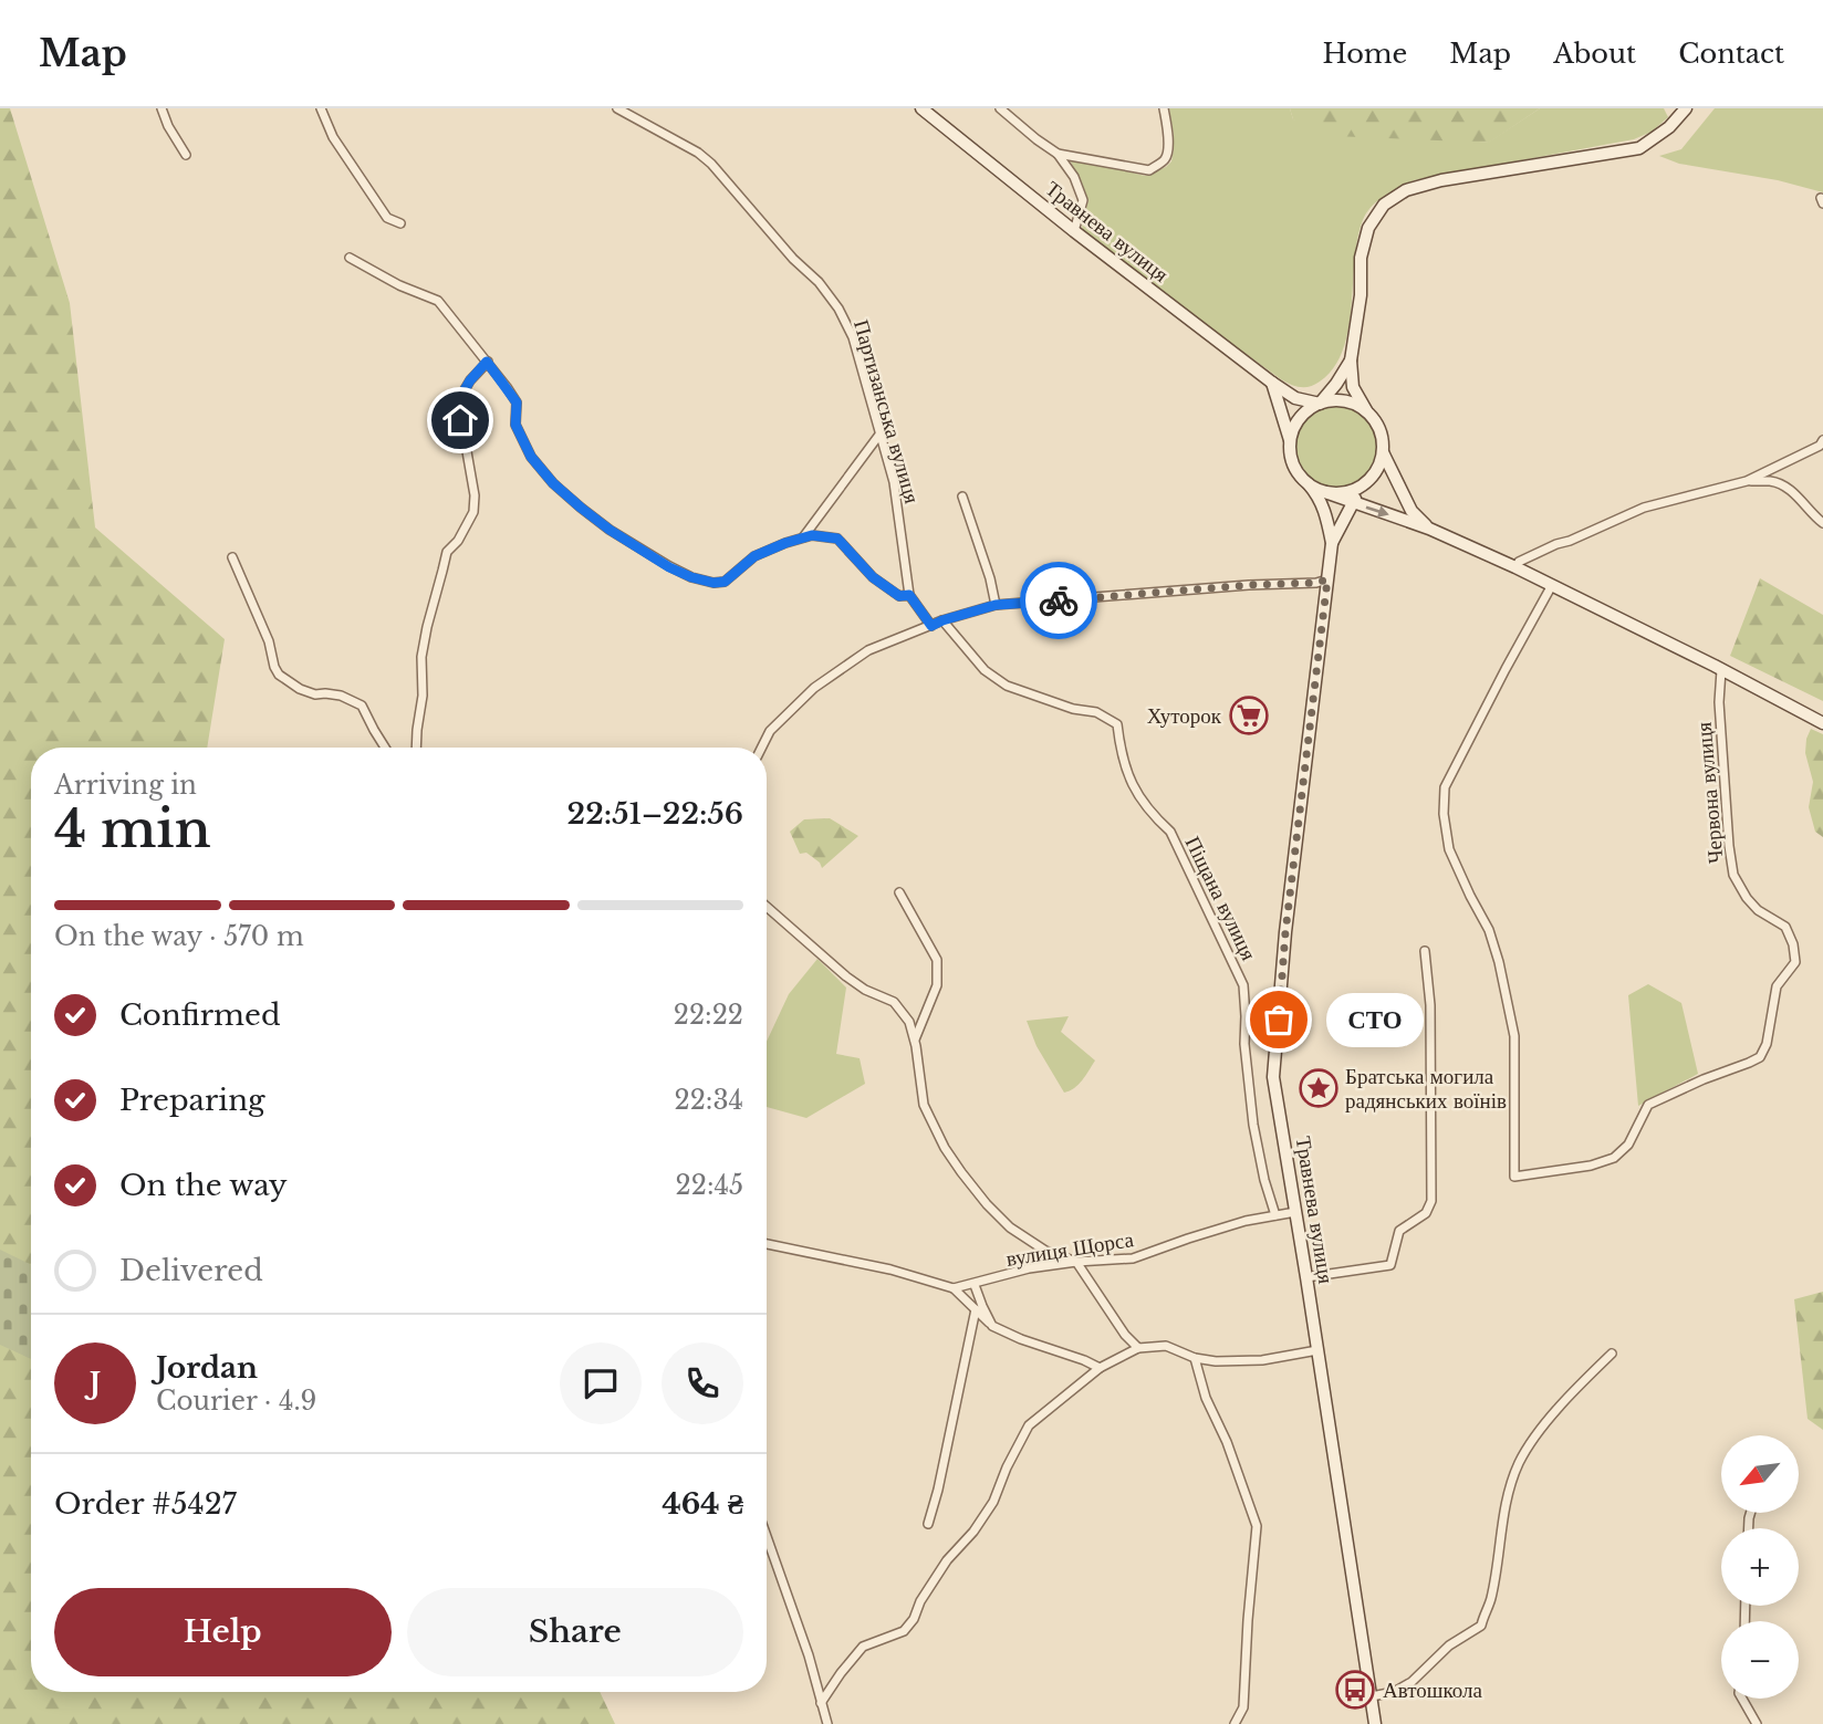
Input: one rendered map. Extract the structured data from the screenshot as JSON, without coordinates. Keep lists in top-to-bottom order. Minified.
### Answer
{"streets":{"street":["Травнева вулиця","Партизанська вулиця","Червона вулиця","Піщана вулиця","вулиця Щорса"]},"crossings":[["Травнева вулиця","вулиця Щорса"],["Піщана вулиця","вулиця Щорса"]],"places":{"supermarket":["Хуторок"],"other":["СТО"],"place":["Братська могила радянських воїнів"],"bus stop":["Автошкола"]},"north":"bottom left","page":{"header":"Map","nav":["Home","Map","About","Contact"],"heading":["4 min","Arriving in","22:51–22:56"],"panel":["Jordan","Courier · 4.9","Order #5427","464 ₴"],"bar":"On the way · 570 m","list":[["Confirmed","22:22"],["Preparing","22:34"],["On the way","22:45"],"Delivered"],"bubble":"СТО","round":"J","map_buttons":["+","−"],"buttons":["Help","Share"]}}
